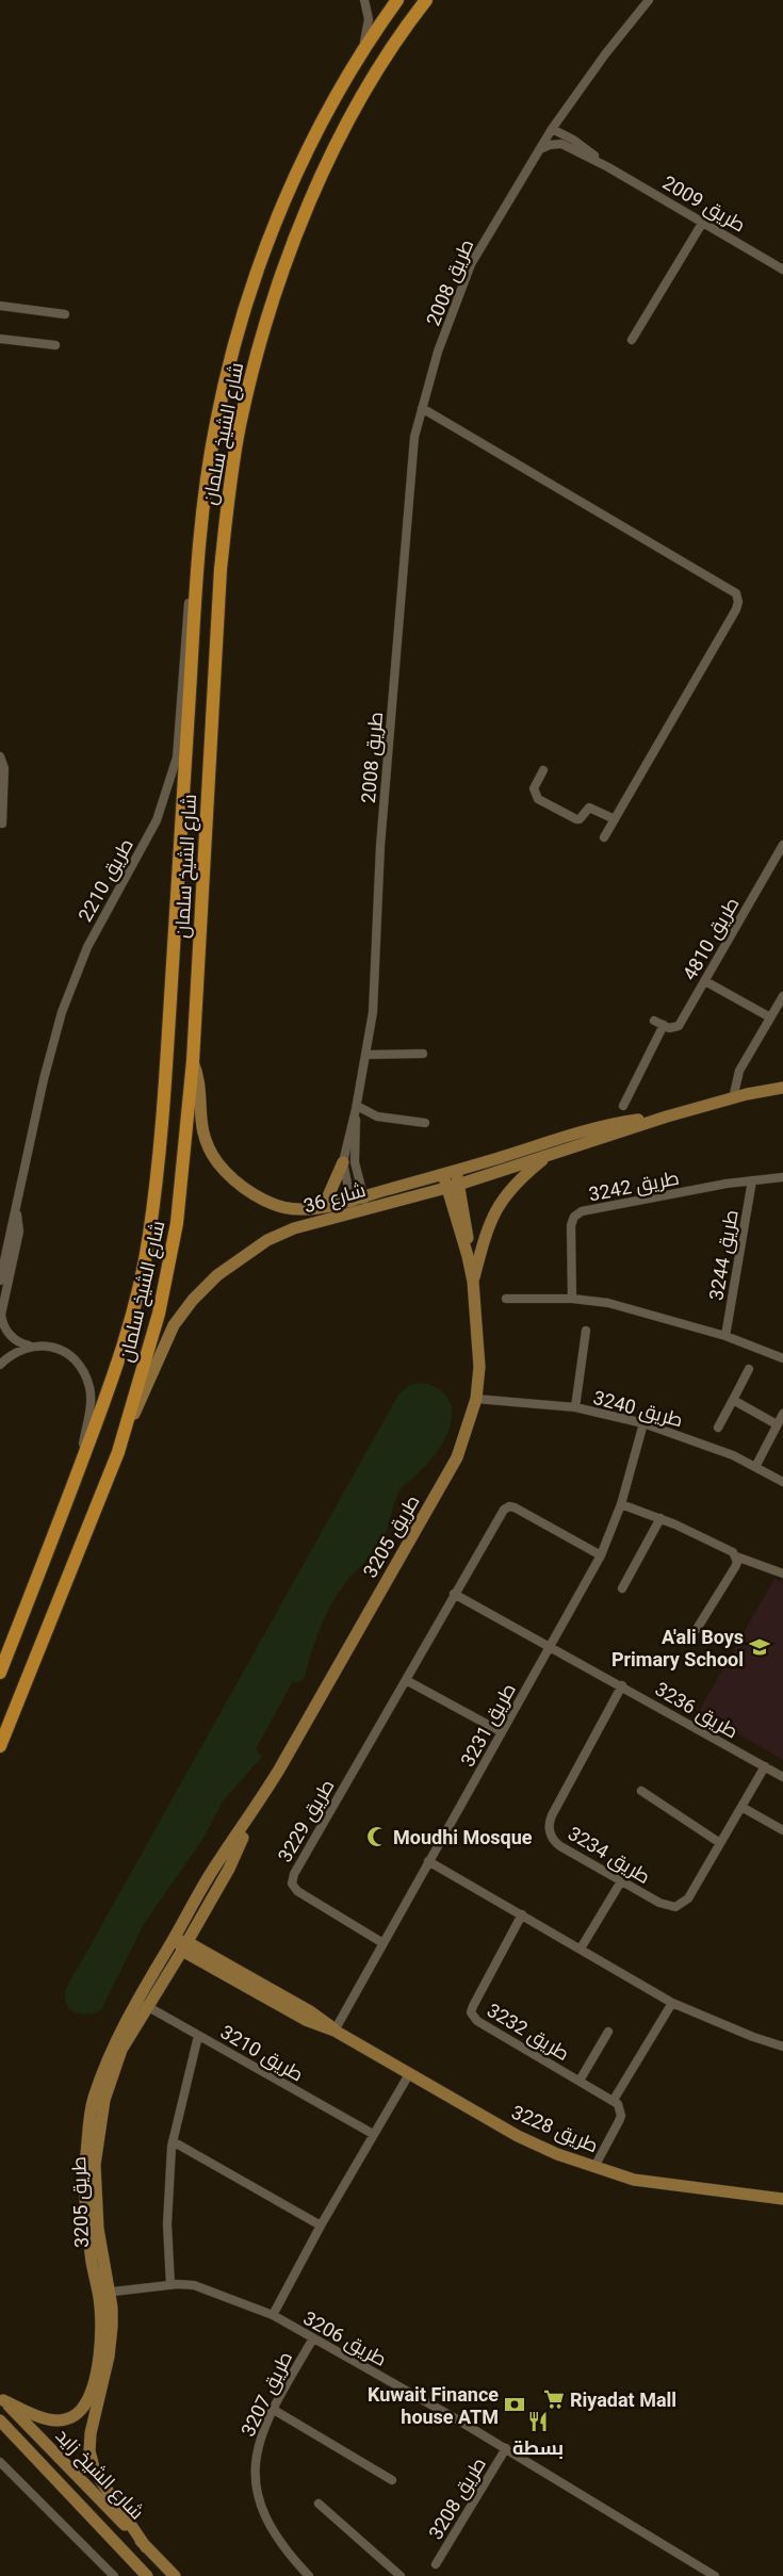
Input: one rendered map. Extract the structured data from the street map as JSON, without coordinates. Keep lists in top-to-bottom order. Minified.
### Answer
{"streets":{"main road":["شارع الشيخ سلمان"],"street":["طريق 2009","طريق 2008","طريق 2210","طريق 4810","طريق 3242","شارع 36","طريق 3244","طريق 3240","طريق 3205","طريق 3236","طريق 3231","طريق 3229","طريق 3234","طريق 3232","طريق 3210","طريق 3228","طريق 3206","طريق 3207","شارع الشيخ زايد","طريق 3208"]},"crossings":[["طريق 2009","طريق 2008"],["طريق 2008","شارع 36"],["شارع الشيخ سلمان","طريق 2210"],["شارع الشيخ سلمان","شارع 36"],["طريق 3242","طريق 3244"],["شارع 36","طريق 3205"],["طريق 3240","طريق 3205"],["طريق 3240","طريق 3231"],["طريق 3205","طريق 3210"],["طريق 3205","طريق 3228"],["طريق 3205","طريق 3206"],["طريق 3205","شارع الشيخ زايد"],["طريق 3236","طريق 3231"],["طريق 3236","طريق 3229"],["طريق 3236","طريق 3234"],["طريق 3231","طريق 3229"],["طريق 3231","طريق 3228"],["طريق 3206","طريق 3207"],["طريق 3206","طريق 3208"]],"places":{"school or university":["A'ali Boys Primary School"],"mosque":["Moudhi Mosque"],"supermarket":["Riyadat Mall"],"bank":["Kuwait Finance house ATM"],"restaurant":["بسطة"]}}
